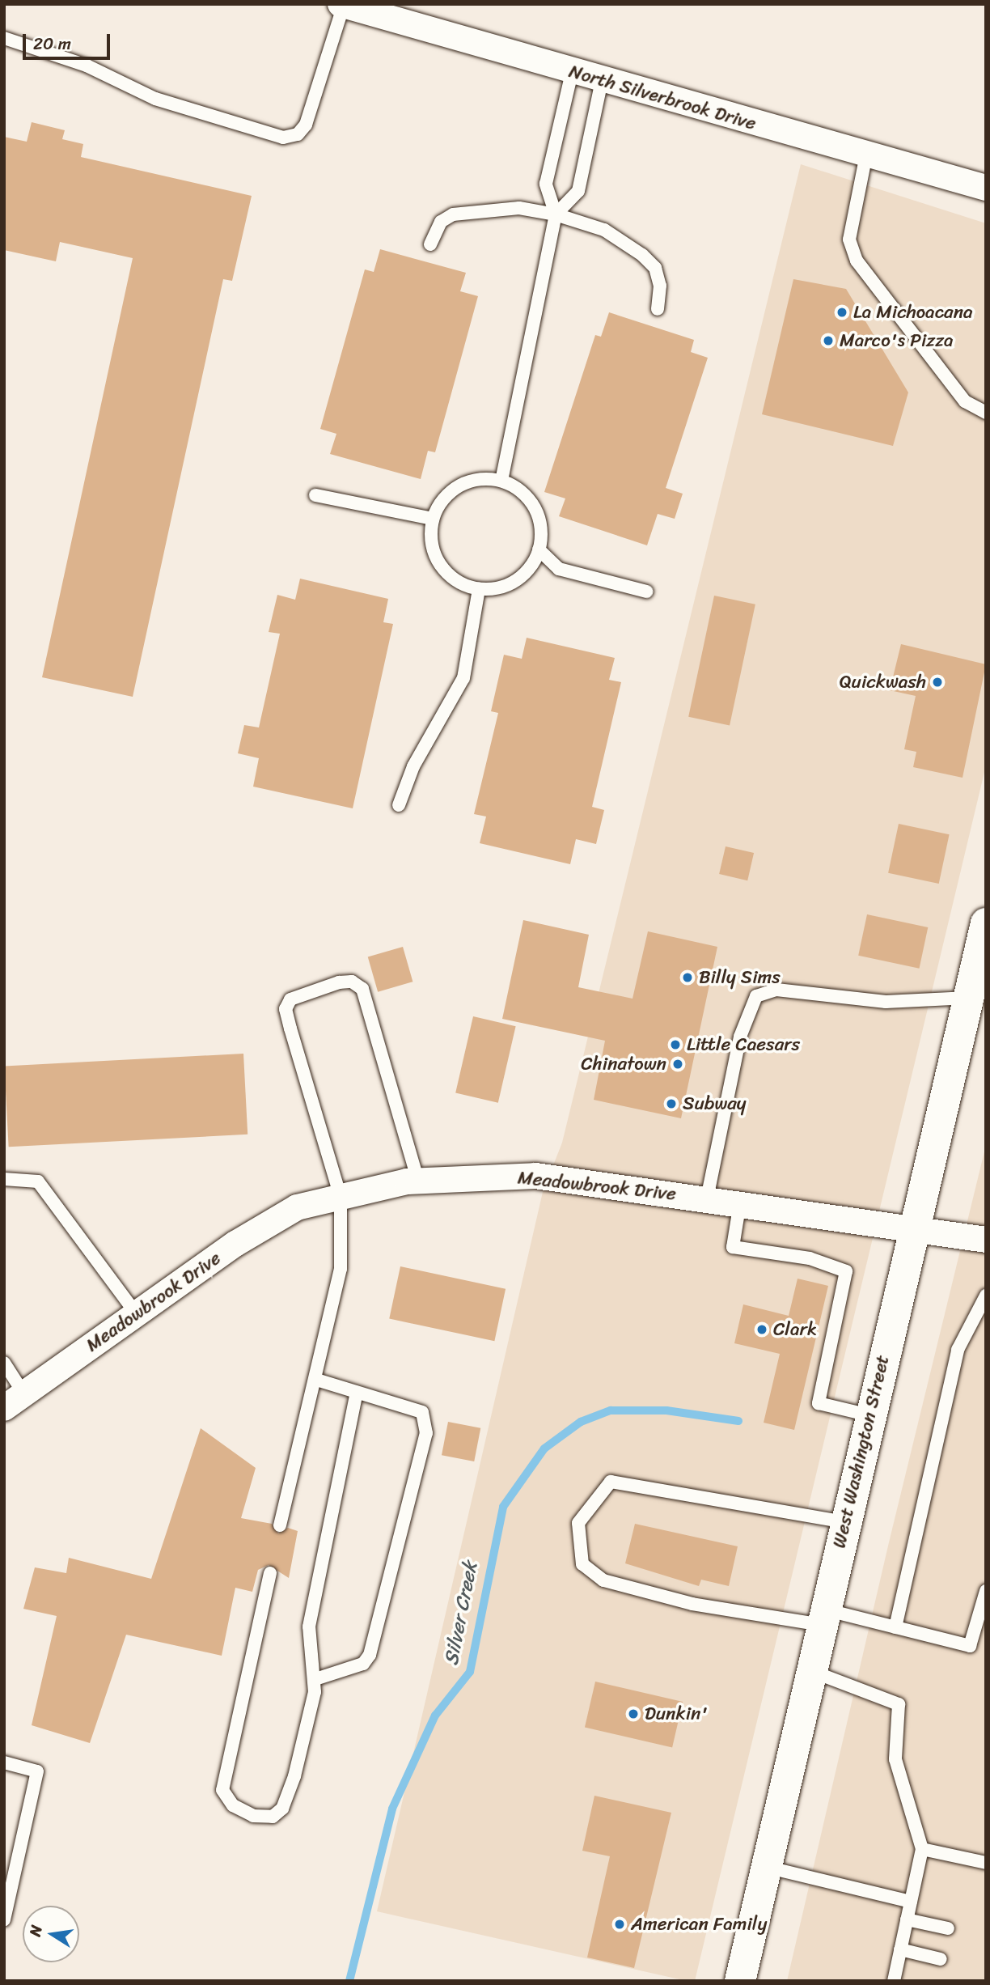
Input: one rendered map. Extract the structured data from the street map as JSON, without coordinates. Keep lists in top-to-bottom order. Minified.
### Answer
{"streets":{"main road":["West Washington Street"],"street":["North Silverbrook Drive","Meadowbrook Drive"]},"crossings":[["Meadowbrook Drive","West Washington Street"]],"water":["Silver Creek"],"places":["La Michoacana","Marco's Pizza","Quickwash","Billy Sims","Little Caesars","Chinatown","Subway","Clark","Dunkin'","American Family"],"scale_bar":"20 m","north":"left"}
